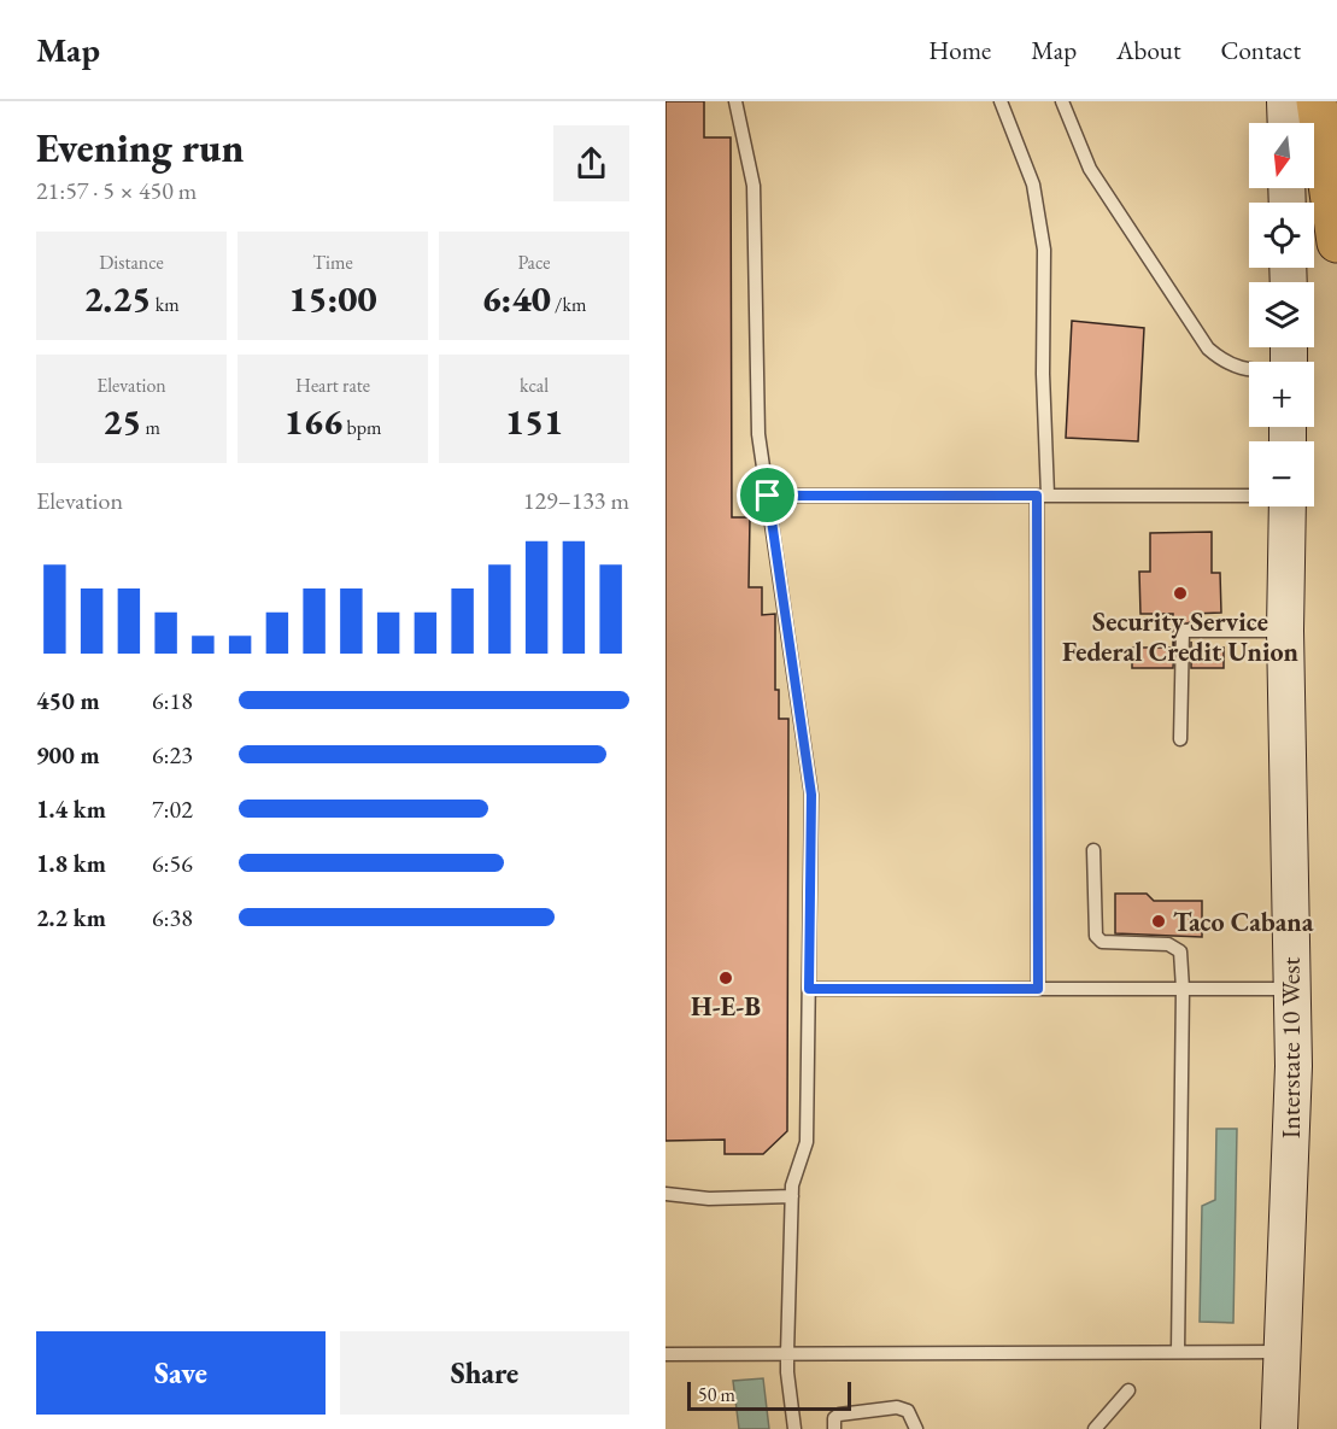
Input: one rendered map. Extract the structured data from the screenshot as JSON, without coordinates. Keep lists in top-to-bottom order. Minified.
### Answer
{"streets":{"main road":["Interstate 10 West"]},"places":["Security Service Federal Credit Union","Taco Cabana","H-E-B"],"scale_bar":"50 m","north":"bottom","page":{"header":"Map","nav":["Home","Map","About","Contact"],"heading":["Evening run","21:57 · 5 × 450 m"],"map_buttons":["+","−"],"stats":[["Distance","2.25 km"],["Time","15:00"],["Pace","6:40 /km"],["Elevation","25 m"],["Heart rate","166 bpm"],["kcal","151"]],"chart":["Elevation","129–133 m"],"list":[{"name":"450 m","note":"6:18"},{"name":"900 m","note":"6:23"},{"name":"1.4 km","note":"7:02"},{"name":"1.8 km","note":"6:56"},{"name":"2.2 km","note":"6:38"}],"buttons":["Save","Share"],"scale":"50 m"}}
